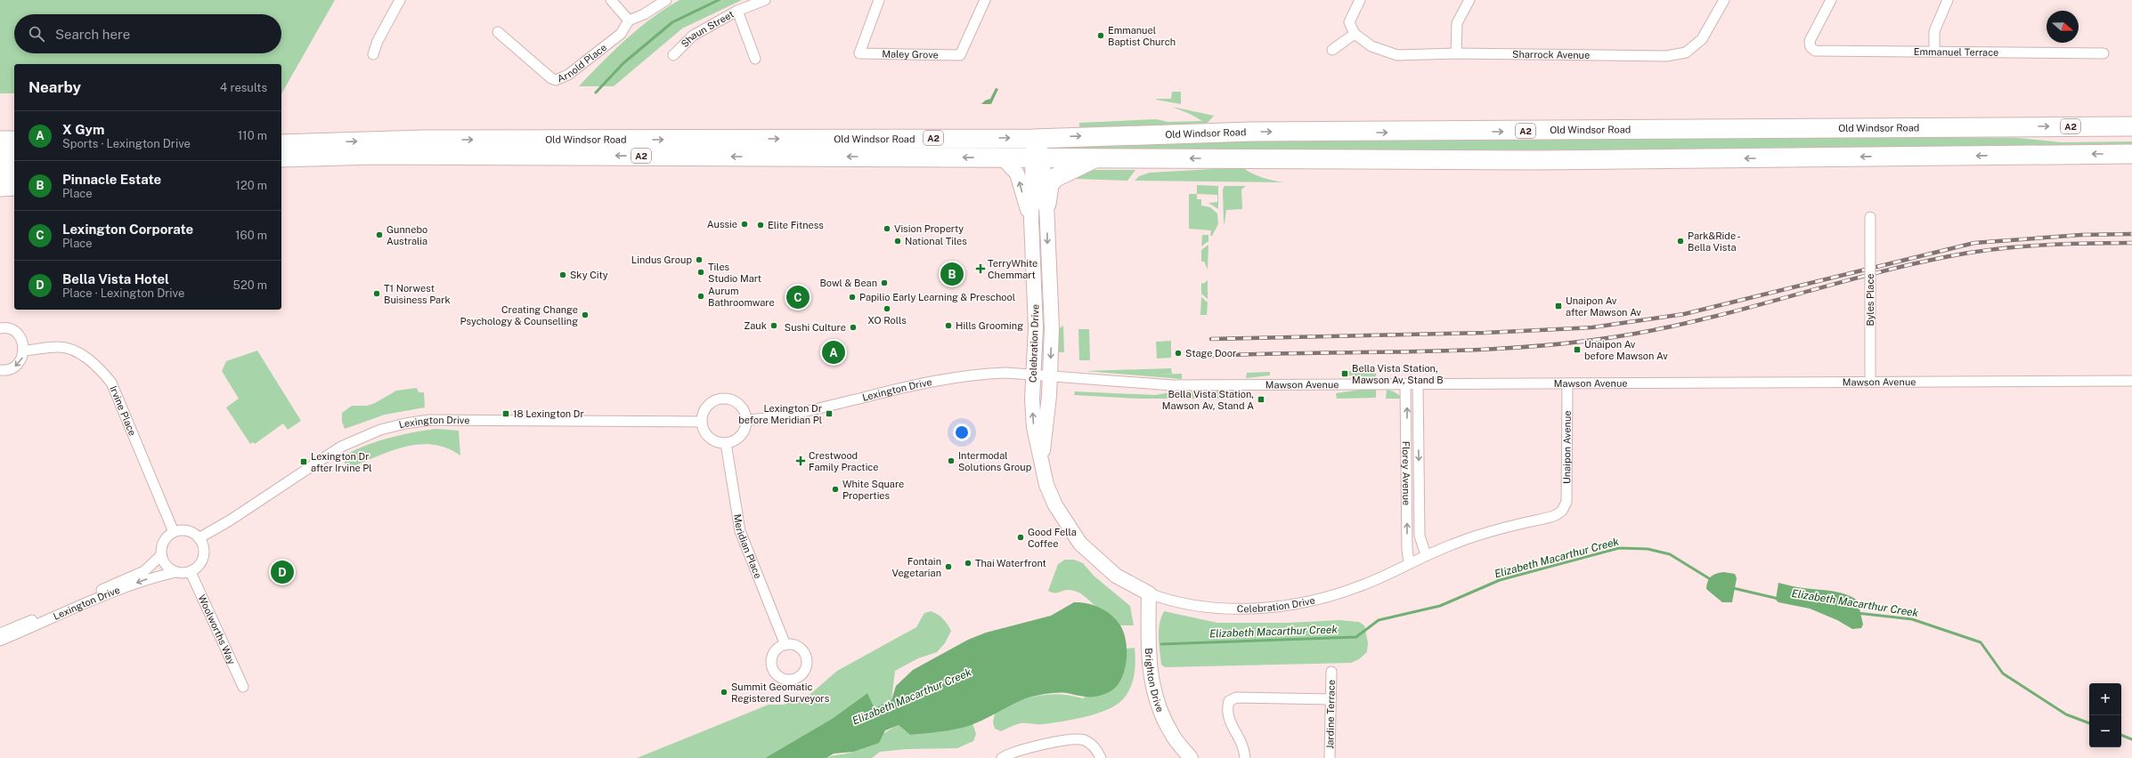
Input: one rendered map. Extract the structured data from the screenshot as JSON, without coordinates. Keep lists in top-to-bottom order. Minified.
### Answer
{"streets":{"highway":["A2","Old Windsor Road"],"street":["Shaun Street","Emmanuel Terrace","Maley Grove","Sharrock Avenue","Arnold Place","Byles Place","Celebration Drive","Mawson Avenue","Lexington Drive","Irvine Place","Unaipon Avenue","Florey Avenue","Meridian Place","Woolworths Way","Brighton Drive","Jardine Terrace"]},"crossings":[["Old Windsor Road","Celebration Drive"],["Byles Place","Mawson Avenue"],["Celebration Drive","Mawson Avenue"],["Celebration Drive","Lexington Drive"],["Celebration Drive","Unaipon Avenue"],["Celebration Drive","Florey Avenue"],["Celebration Drive","Brighton Drive"],["Mawson Avenue","Lexington Drive"],["Mawson Avenue","Unaipon Avenue"],["Mawson Avenue","Florey Avenue"],["Lexington Drive","Irvine Place"],["Lexington Drive","Meridian Place"],["Lexington Drive","Woolworths Way"],["Irvine Place","Woolworths Way"]],"water":["Elizabeth Macarthur Creek"],"places":{"other":["Emmanuel Baptist Church","Aussie","Elite Fitness","Vision Property","Gunnebo Australia","National Tiles","Park&Ride - Bella Vista","Lindus Group","Tiles Studio Mart","Sky City","Bowl & Bean","T1 Norwest Buisiness Park","Aurum Bathroomware","Papilio Early Learning & Preschool","XO Rolls","Creating Change Psychology & Counselling","Zauk","Hills Grooming","Sushi Culture","Stage Door","Intermodal Solutions Group","White Square Properties","Good Fella Coffee","Thai Waterfront","Fontain Vegetarian","Summit Geomatic Registered Surveyors"],"health":["TerryWhite Chemmart","Crestwood Family Practice"],"transit":["Unaipon Av after Mawson Av","Unaipon Av before Mawson Av","Bella Vista Station, Mawson Av, Stand B","Bella Vista Station, Mawson Av, Stand A","18 Lexington Dr","Lexington Dr before Meridian Pl","Lexington Dr after Irvine Pl"]},"north":"right","page":{"search":"Search here","heading":["Nearby","4 results"],"list":[{"mark":"A","name":"X Gym","note":"Sports · Lexington Drive","value":"110 m"},{"mark":"B","name":"Pinnacle Estate","note":"Place","value":"120 m"},{"mark":"C","name":"Lexington Corporate","note":"Place","value":"160 m"},{"mark":"D","name":"Bella Vista Hotel","note":"Place · Lexington Drive","value":"520 m"}],"pins":["B","C","A","D"],"map_buttons":["+","−"]}}
